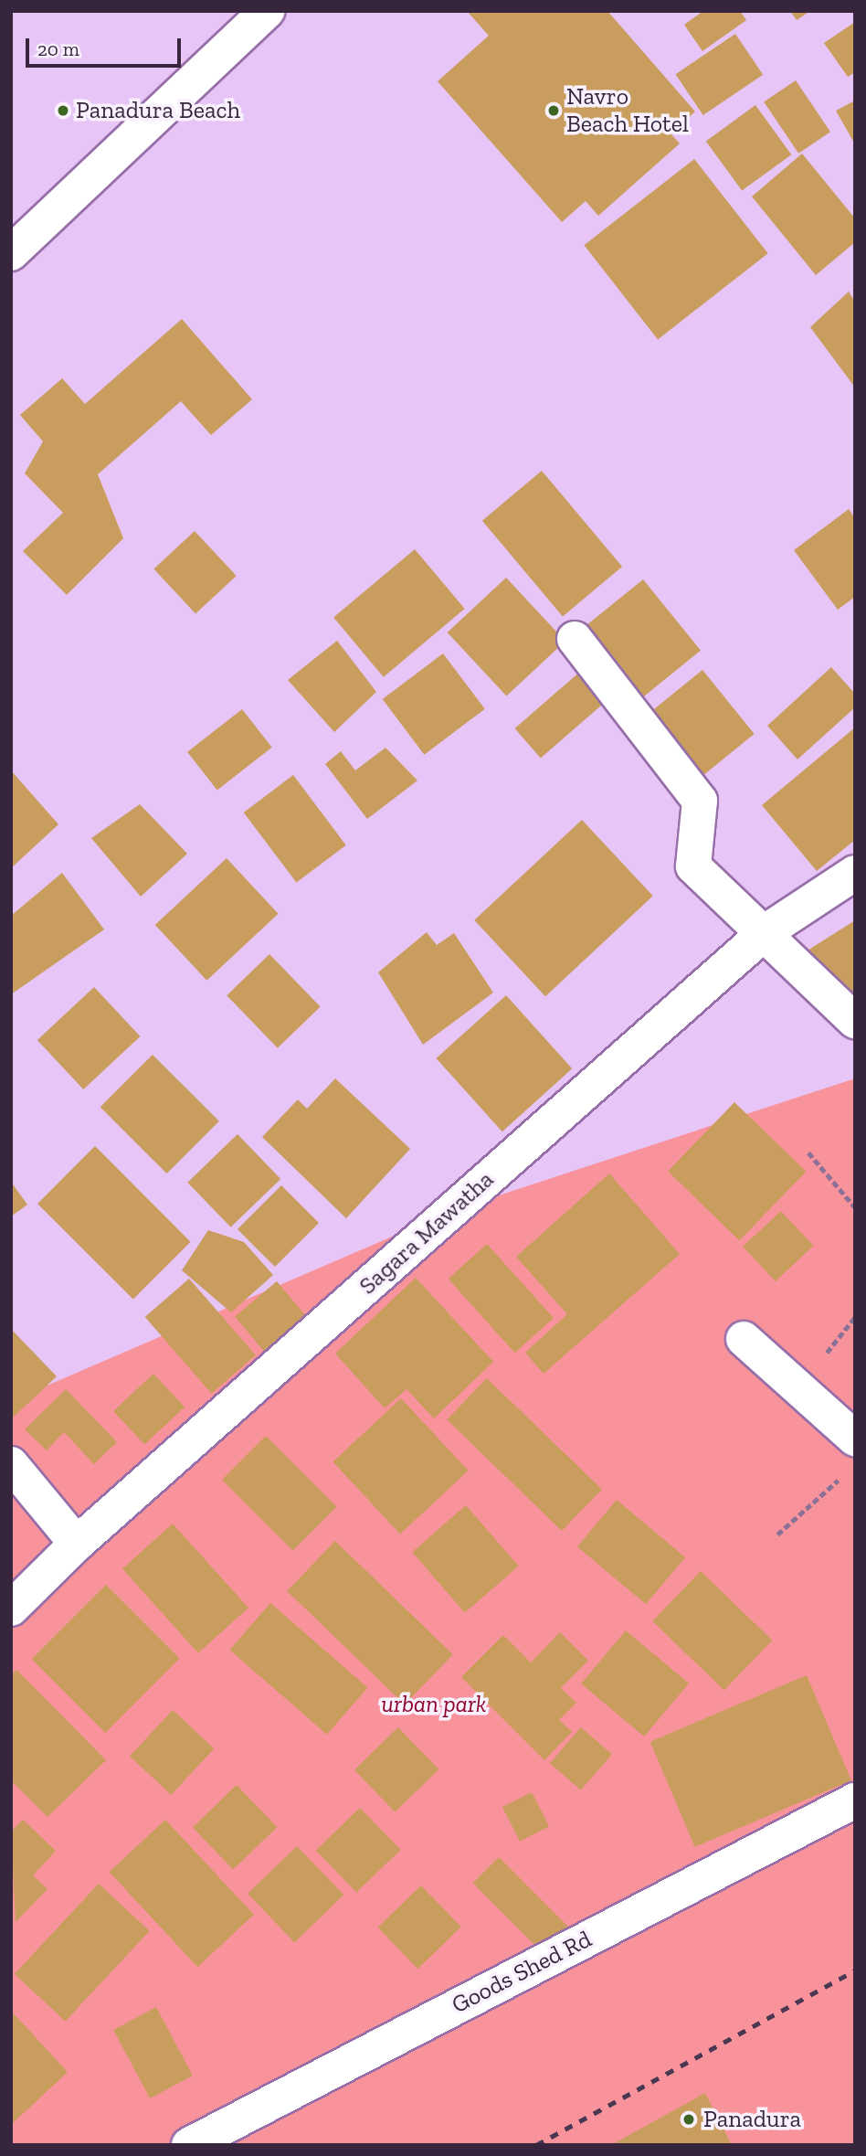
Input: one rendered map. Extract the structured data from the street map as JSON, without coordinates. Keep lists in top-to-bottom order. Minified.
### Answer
{"streets":{"street":["Sagara Mawatha","Goods Shed Rd"]},"parks":["urban park"],"places":["Panadura Beach","Navro Beach Hotel","Panadura"],"scale_bar":"20 m"}
